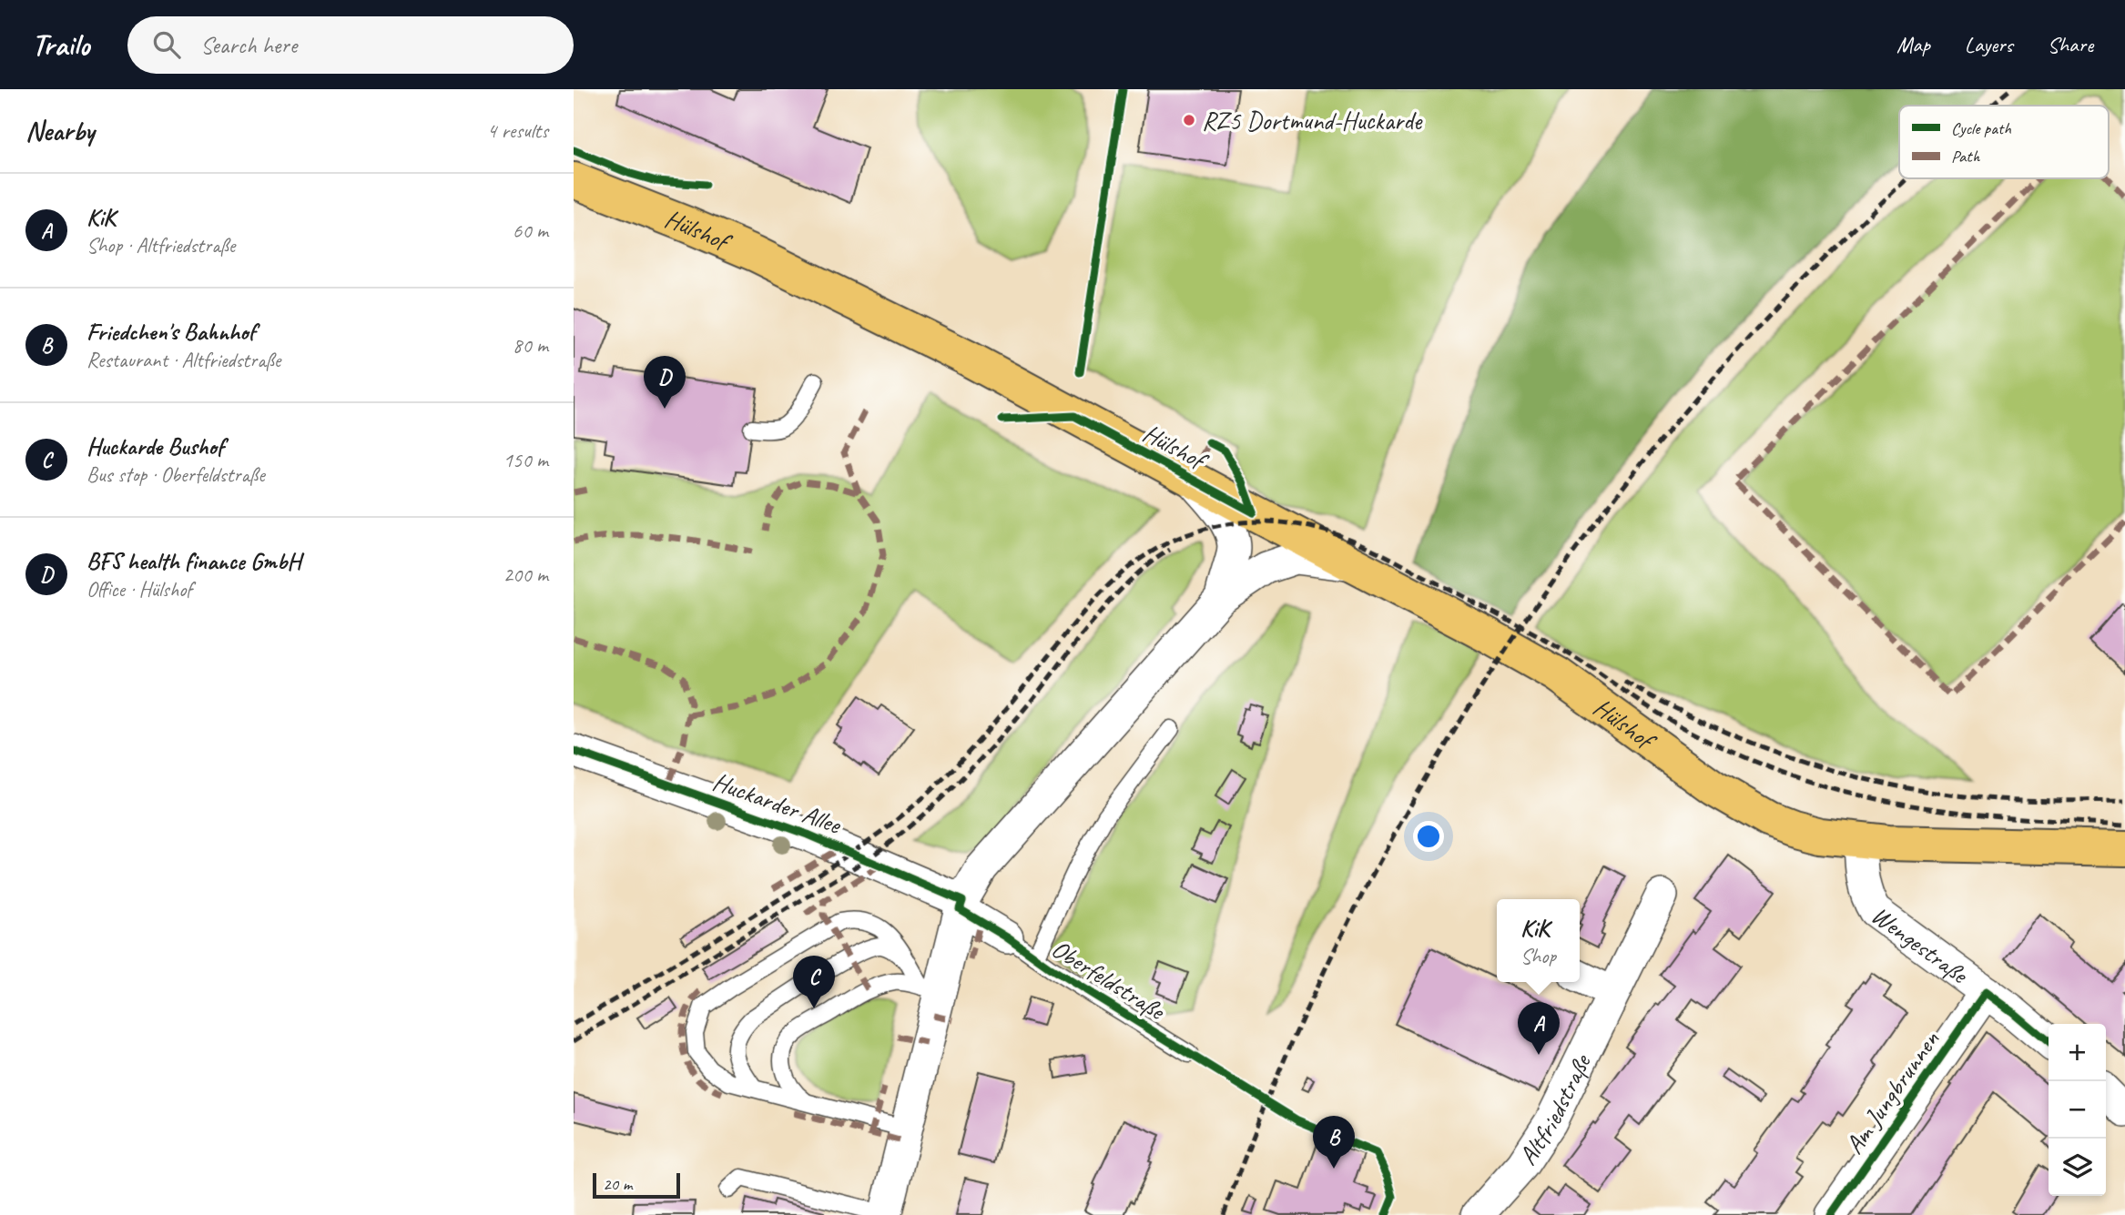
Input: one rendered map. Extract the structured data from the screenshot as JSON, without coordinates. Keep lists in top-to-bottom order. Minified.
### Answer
{"streets":{"main road":["Hülshof"],"street":["Huckarder Allee","Wengestraße","Am Jungbrunnen","Altfriedstraße"],"lane":["Oberfeldstraße"]},"crossings":[["Hülshof","Wengestraße"],["Huckarder Allee","Oberfeldstraße"],["Wengestraße","Am Jungbrunnen"]],"places":["RZ5 Dortmund-Huckarde"],"legend":["Cycle path","Path"],"scale_bar":"20 m","page":{"header":"Trailo","search":"Search here","nav":["Map","Layers","Share"],"heading":["Nearby","4 results"],"list":[{"mark":"A","name":"KiK","note":"Shop · Altfriedstraße","value":"60 m"},{"mark":"B","name":"Friedchen's Bahnhof","note":"Restaurant · Altfriedstraße","value":"80 m"},{"mark":"C","name":"Huckarde Bushof","note":"Bus stop · Oberfeldstraße","value":"150 m"},{"mark":"D","name":"BFS health finance GmbH","note":"Office · Hülshof","value":"200 m"}],"pins":["D","C","A","B"],"popup":["KiK","Shop"],"map_buttons":["+","−"],"scale":"20 m"}}
